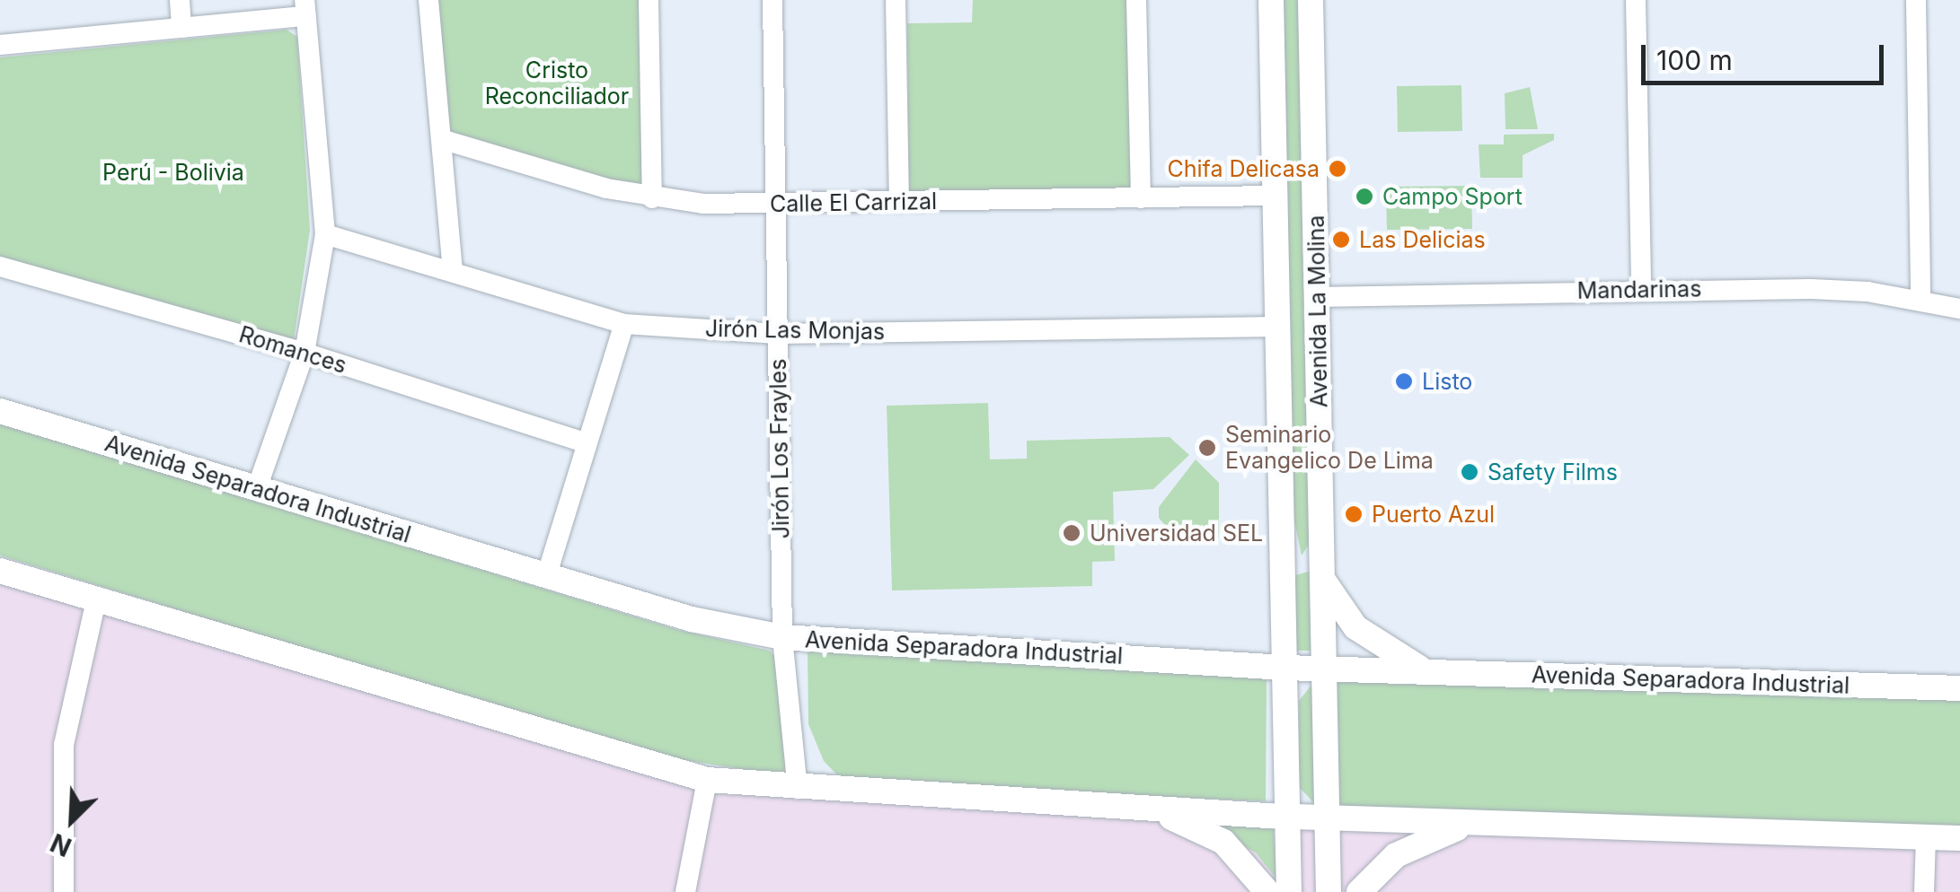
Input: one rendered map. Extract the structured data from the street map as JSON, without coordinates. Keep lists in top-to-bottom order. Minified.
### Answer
{"streets":{"main road":["Avenida La Molina","Avenida Separadora Industrial"],"street":["Calle El Carrizal","Mandarinas","Jirón Las Monjas","Romances","Jirón Los Frayles"]},"crossings":[["Calle El Carrizal","Avenida La Molina"],["Calle El Carrizal","Jirón Los Frayles"],["Mandarinas","Avenida La Molina"],["Avenida La Molina","Jirón Las Monjas"],["Avenida La Molina","Avenida Separadora Industrial"],["Jirón Las Monjas","Jirón Los Frayles"],["Jirón Los Frayles","Avenida Separadora Industrial"]],"parks":["Cristo Reconciliador","Perú - Bolivia"],"places":["Chifa Delicasa","Campo Sport","Las Delicias","Listo","Seminario Evangelico De Lima","Safety Films","Puerto Azul","Universidad SEL"],"scale_bar":"100 m","north":"bottom left"}
